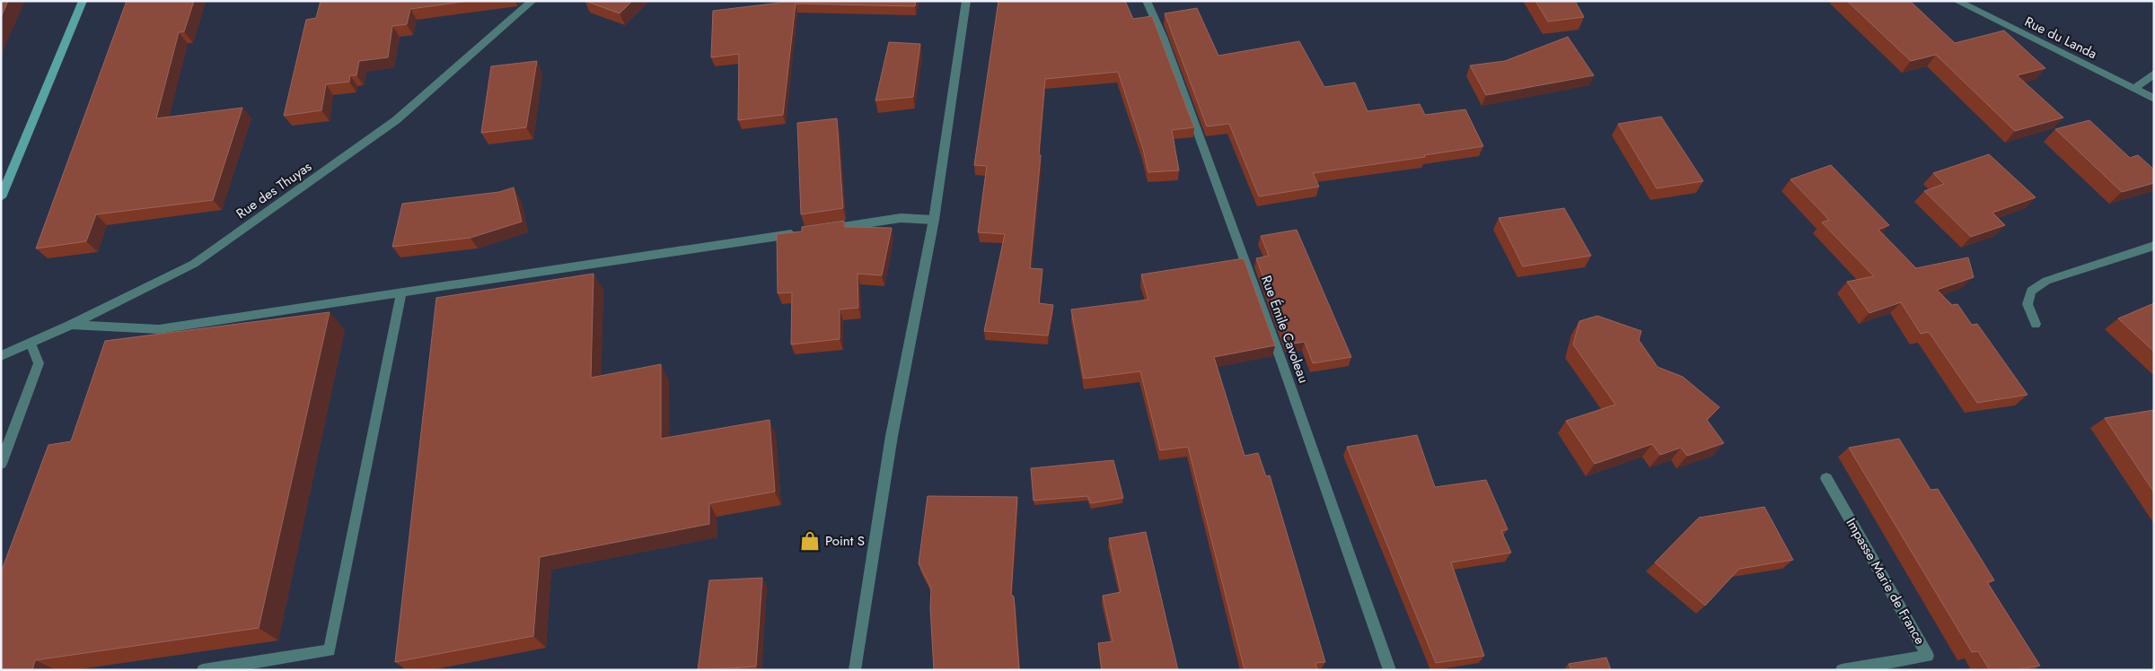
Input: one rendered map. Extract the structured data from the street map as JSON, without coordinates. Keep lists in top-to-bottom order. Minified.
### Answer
{"streets":{"street":["Rue du Landa","Rue des Thuyas","Rue Émile Cavoleau","Impasse Marie de France"]},"places":{"shop":["Point S"]}}
